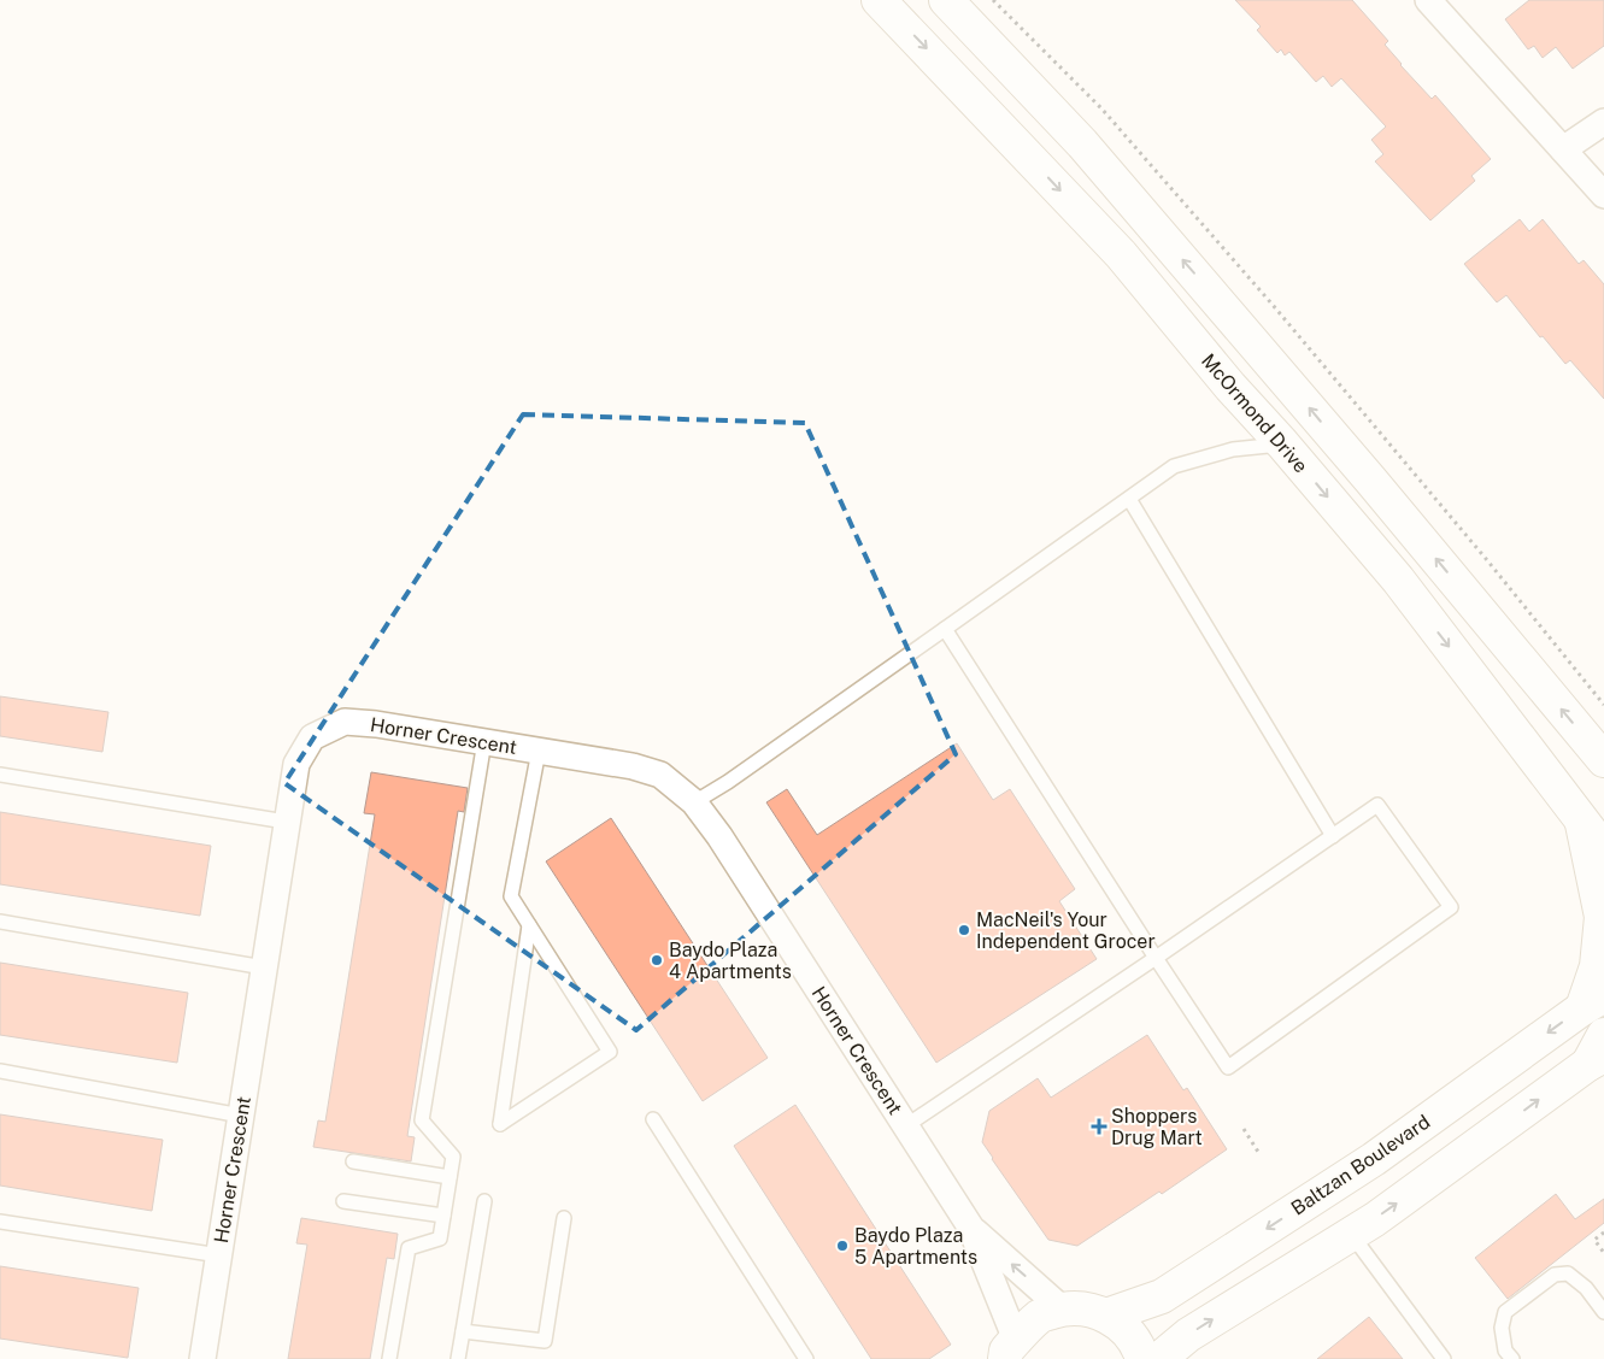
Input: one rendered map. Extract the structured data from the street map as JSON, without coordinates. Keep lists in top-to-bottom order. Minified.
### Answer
{"streets":{"main road":["McOrmond Drive","Baltzan Boulevard"],"street":["Horner Crescent"]},"places":{"other":["MacNeil's Your Independent Grocer","Baydo Plaza 4 Apartments","Baydo Plaza 5 Apartments"],"health":["Shoppers Drug Mart"]}}
